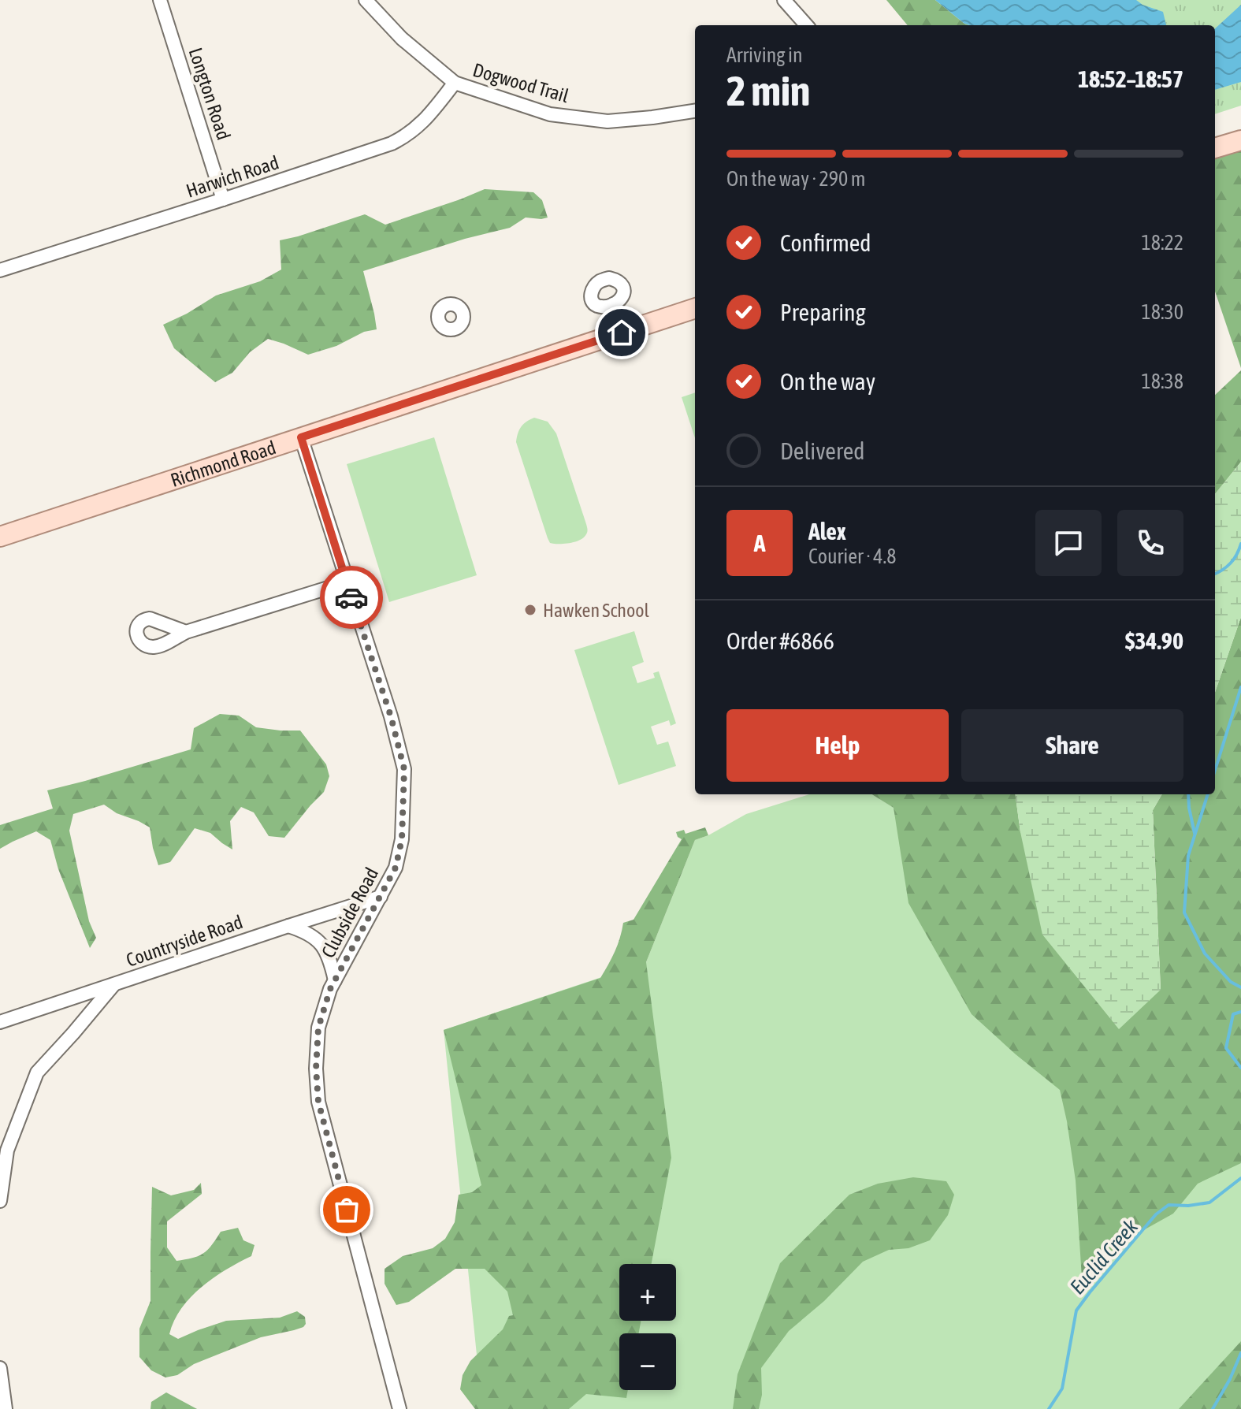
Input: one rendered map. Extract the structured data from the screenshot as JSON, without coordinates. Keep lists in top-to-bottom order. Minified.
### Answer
{"streets":{"main road":["Richmond Road"],"street":["Dogwood Trail","Longton Road","Harwich Road","Clubside Road","Countryside Road"]},"crossings":[["Dogwood Trail","Harwich Road"],["Longton Road","Harwich Road"],["Richmond Road","Clubside Road"],["Clubside Road","Countryside Road"]],"water":["Euclid Creek"],"places":["Hawken School"],"page":{"heading":["2 min","Arriving in","18:52–18:57"],"panel":["Alex","Courier · 4.8","Order #6866","$34.90"],"bar":"On the way · 290 m","list":[["Confirmed","18:22"],["Preparing","18:30"],["On the way","18:38"],"Delivered"],"round":"A","buttons":["Help","Share"],"map_buttons":["+","−"]}}
